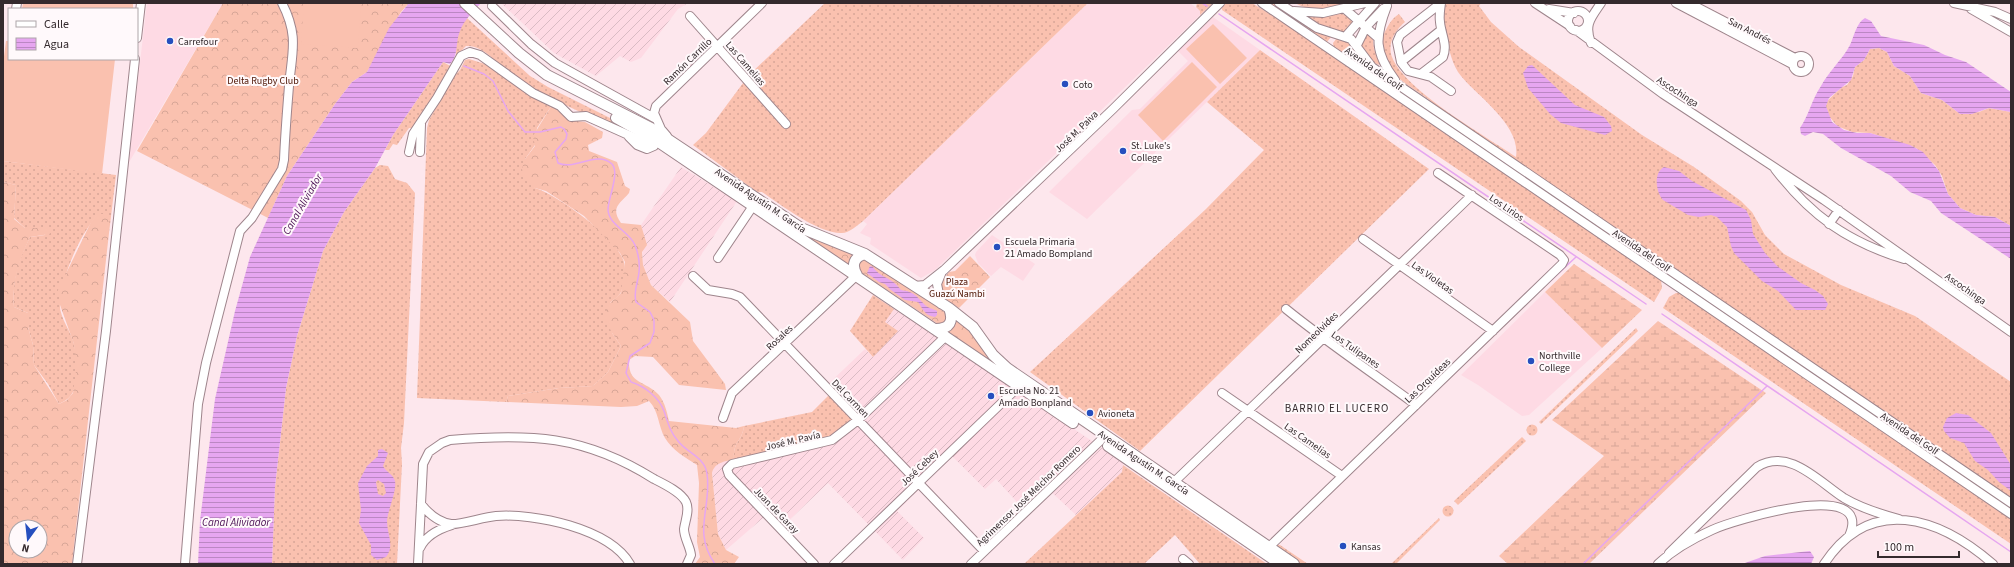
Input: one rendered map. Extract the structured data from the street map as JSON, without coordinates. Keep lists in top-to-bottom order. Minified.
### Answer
{"streets":{"main road":["Avenida Agustín M. García"],"street":["San Andrés","Ramón Carrillo","Las Camelias","Avenida del Golf","Ascochinga","José M. Paiva","Los Lirios","Las Violetas","Nomeolvides","Rosales","Los Tulipanes","Las Orquídeas","Del Carmen","José M. Pavía","José Cebey","Agrimensor José Melchor Romero","Juan de Garay"]},"crossings":[["Ramón Carrillo","Las Camelias"],["Las Camelias","Nomeolvides"],["Las Camelias","Las Orquídeas"],["José M. Paiva","Avenida Agustín M. García"],["Avenida Agustín M. García","Nomeolvides"],["Avenida Agustín M. García","Rosales"],["Avenida Agustín M. García","Las Orquídeas"],["Avenida Agustín M. García","José M. Pavía"],["Avenida Agustín M. García","José Cebey"],["Avenida Agustín M. García","Agrimensor José Melchor Romero"],["Los Lirios","Nomeolvides"],["Los Lirios","Las Orquídeas"],["Las Violetas","Nomeolvides"],["Las Violetas","Las Orquídeas"],["Nomeolvides","Los Tulipanes"],["Rosales","Del Carmen"],["Los Tulipanes","Las Orquídeas"],["Del Carmen","José M. Pavía"],["Del Carmen","José Cebey"],["Del Carmen","Agrimensor José Melchor Romero"],["José M. Pavía","Juan de Garay"]],"districts":["BARRIO EL LUCERO"],"water":["Canal Aliviador"],"parks":["Delta Rugby Club","Plaza Guazú Nambi"],"places":["Carrefour","Coto","St. Luke's College","Escuela Primaria 21 Amado Bompland","Northville College","Escuela No. 21 Amado Bonpland","Avioneta","Kansas"],"legend":["Calle","Agua"],"scale_bar":"100 m","north":"bottom"}
